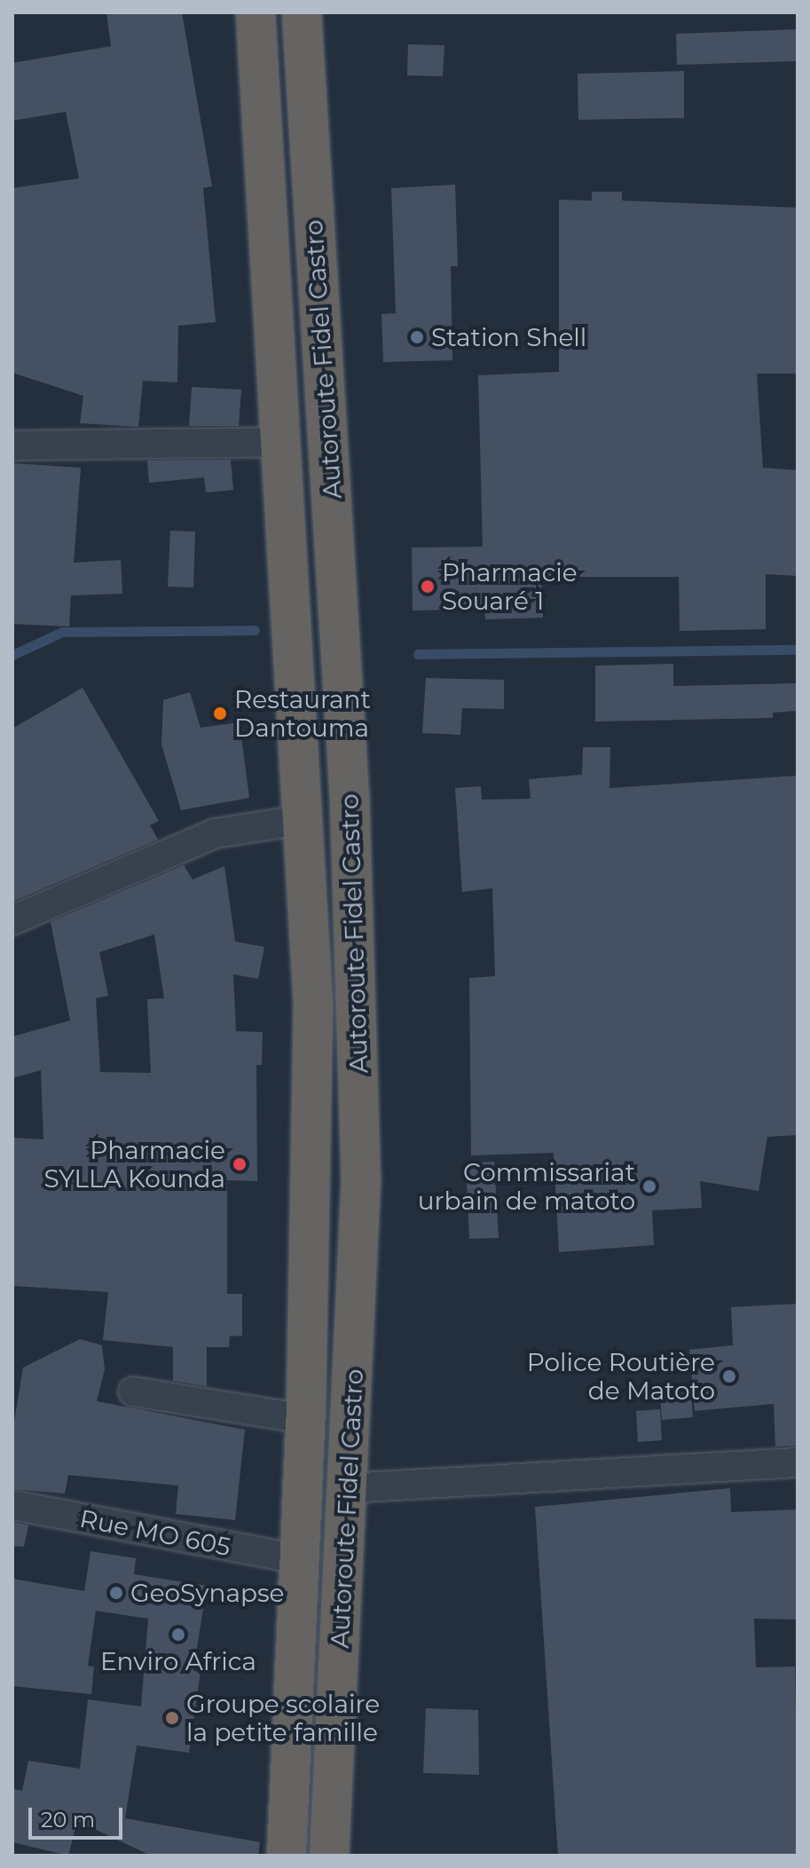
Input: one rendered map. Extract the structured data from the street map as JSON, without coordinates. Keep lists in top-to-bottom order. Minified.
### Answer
{"streets":{"highway":["Autoroute Fidel Castro"],"street":["Rue MO 605"]},"crossings":[["Autoroute Fidel Castro","Rue MO 605"]],"places":["Station Shell","Pharmacie Souaré 1","Restaurant Dantouma","Pharmacie SYLLA Kounda","Commissariat urbain de matoto","Police Routière de Matoto","GeoSynapse","Enviro Africa","Groupe scolaire la petite famille"],"scale_bar":"20 m"}
